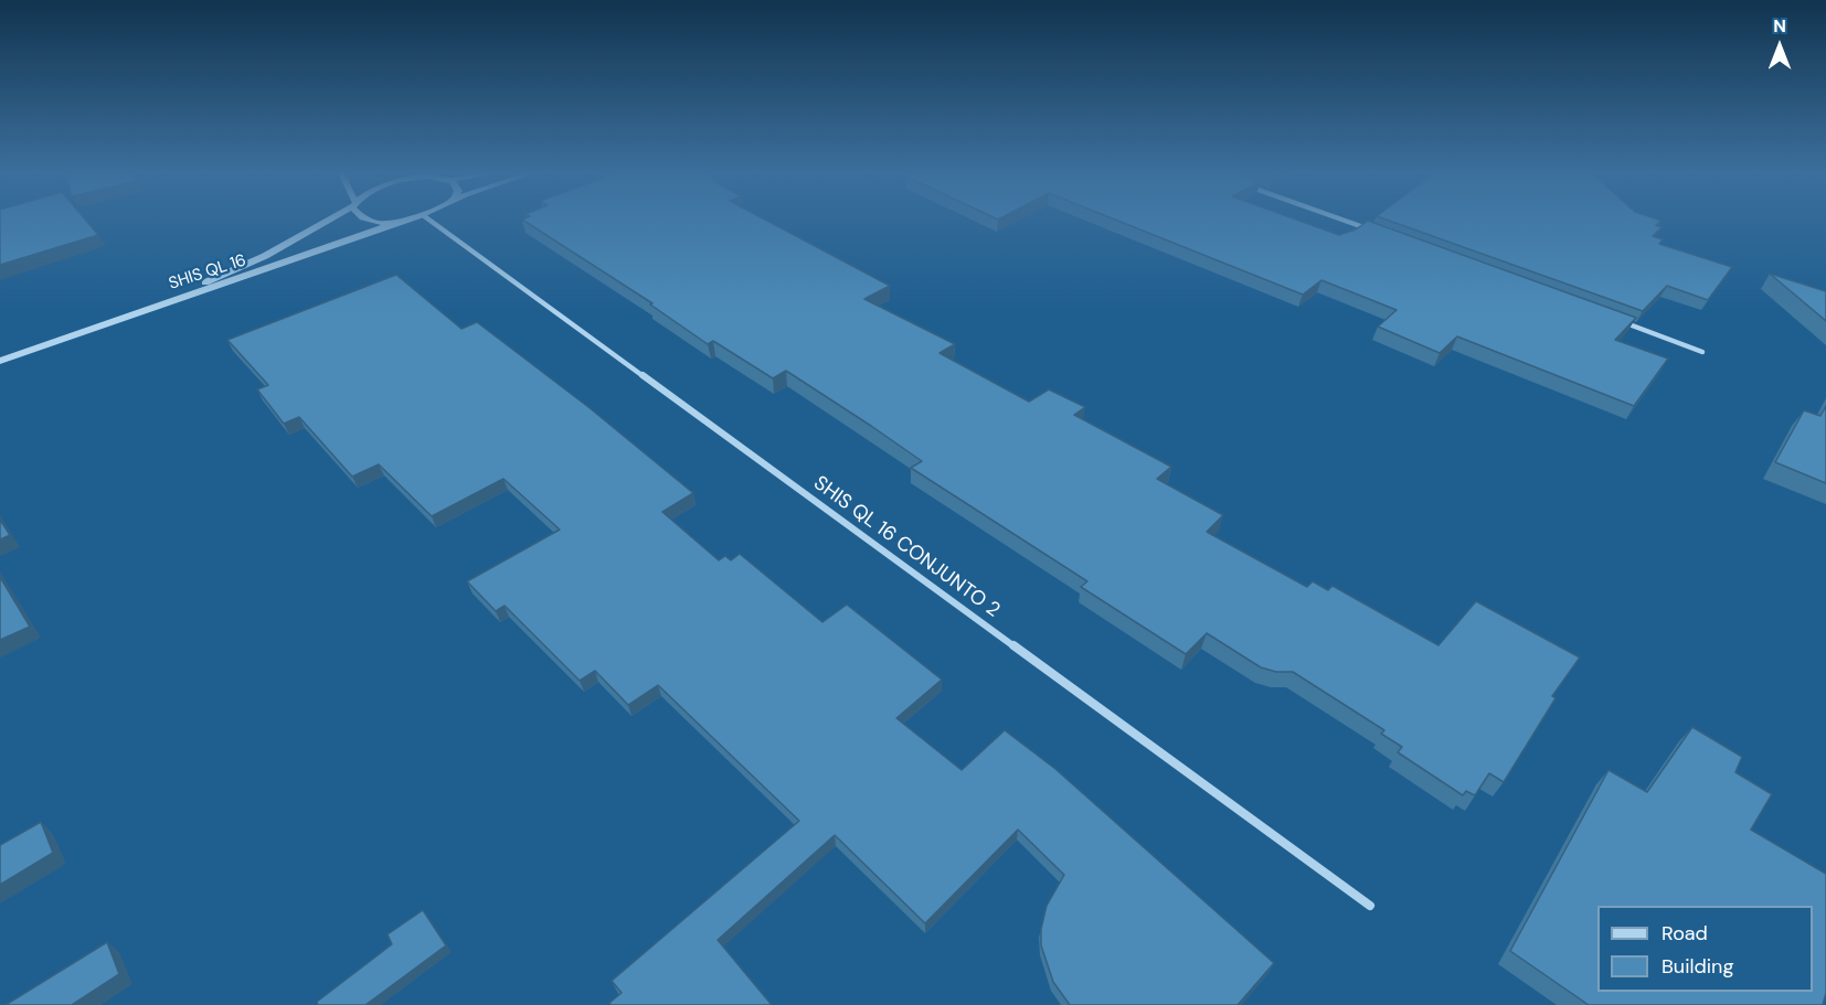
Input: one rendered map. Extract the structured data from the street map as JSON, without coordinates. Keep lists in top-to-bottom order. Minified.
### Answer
{"streets":{"street":["SHIS QL 16","SHIS QL 16 CONJUNTO 2"]},"legend":["Road","Building"],"north":"top"}
